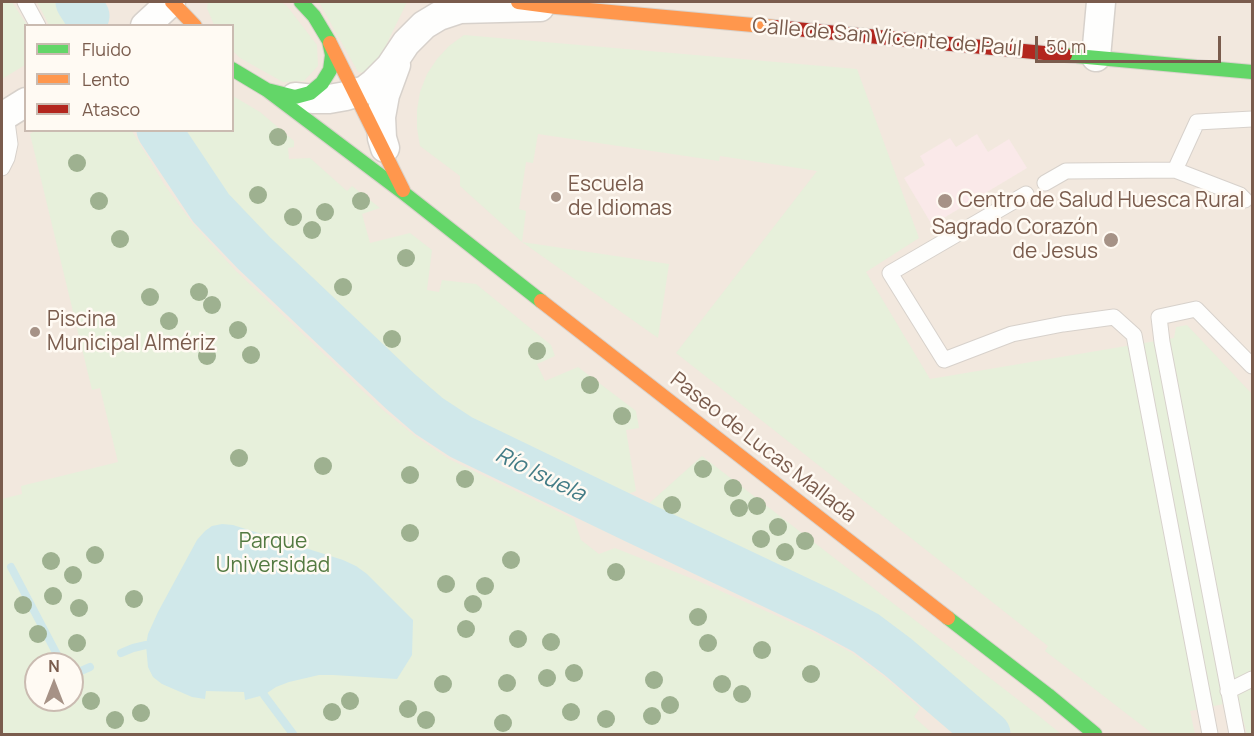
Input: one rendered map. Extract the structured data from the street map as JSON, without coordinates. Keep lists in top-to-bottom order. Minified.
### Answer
{"streets":{"main road":["Calle de San Vicente de Paúl","Paseo de Lucas Mallada"]},"crossings":[["Calle de San Vicente de Paúl","Paseo de Lucas Mallada"]],"water":["Río Isuela"],"parks":["Parque Universidad"],"places":["Escuela de Idiomas","Centro de Salud Huesca Rural","Sagrado Corazón de Jesus","Piscina Municipal Almériz"],"legend":["Fluido","Lento","Atasco"],"scale_bar":"50 m","north":"top"}
